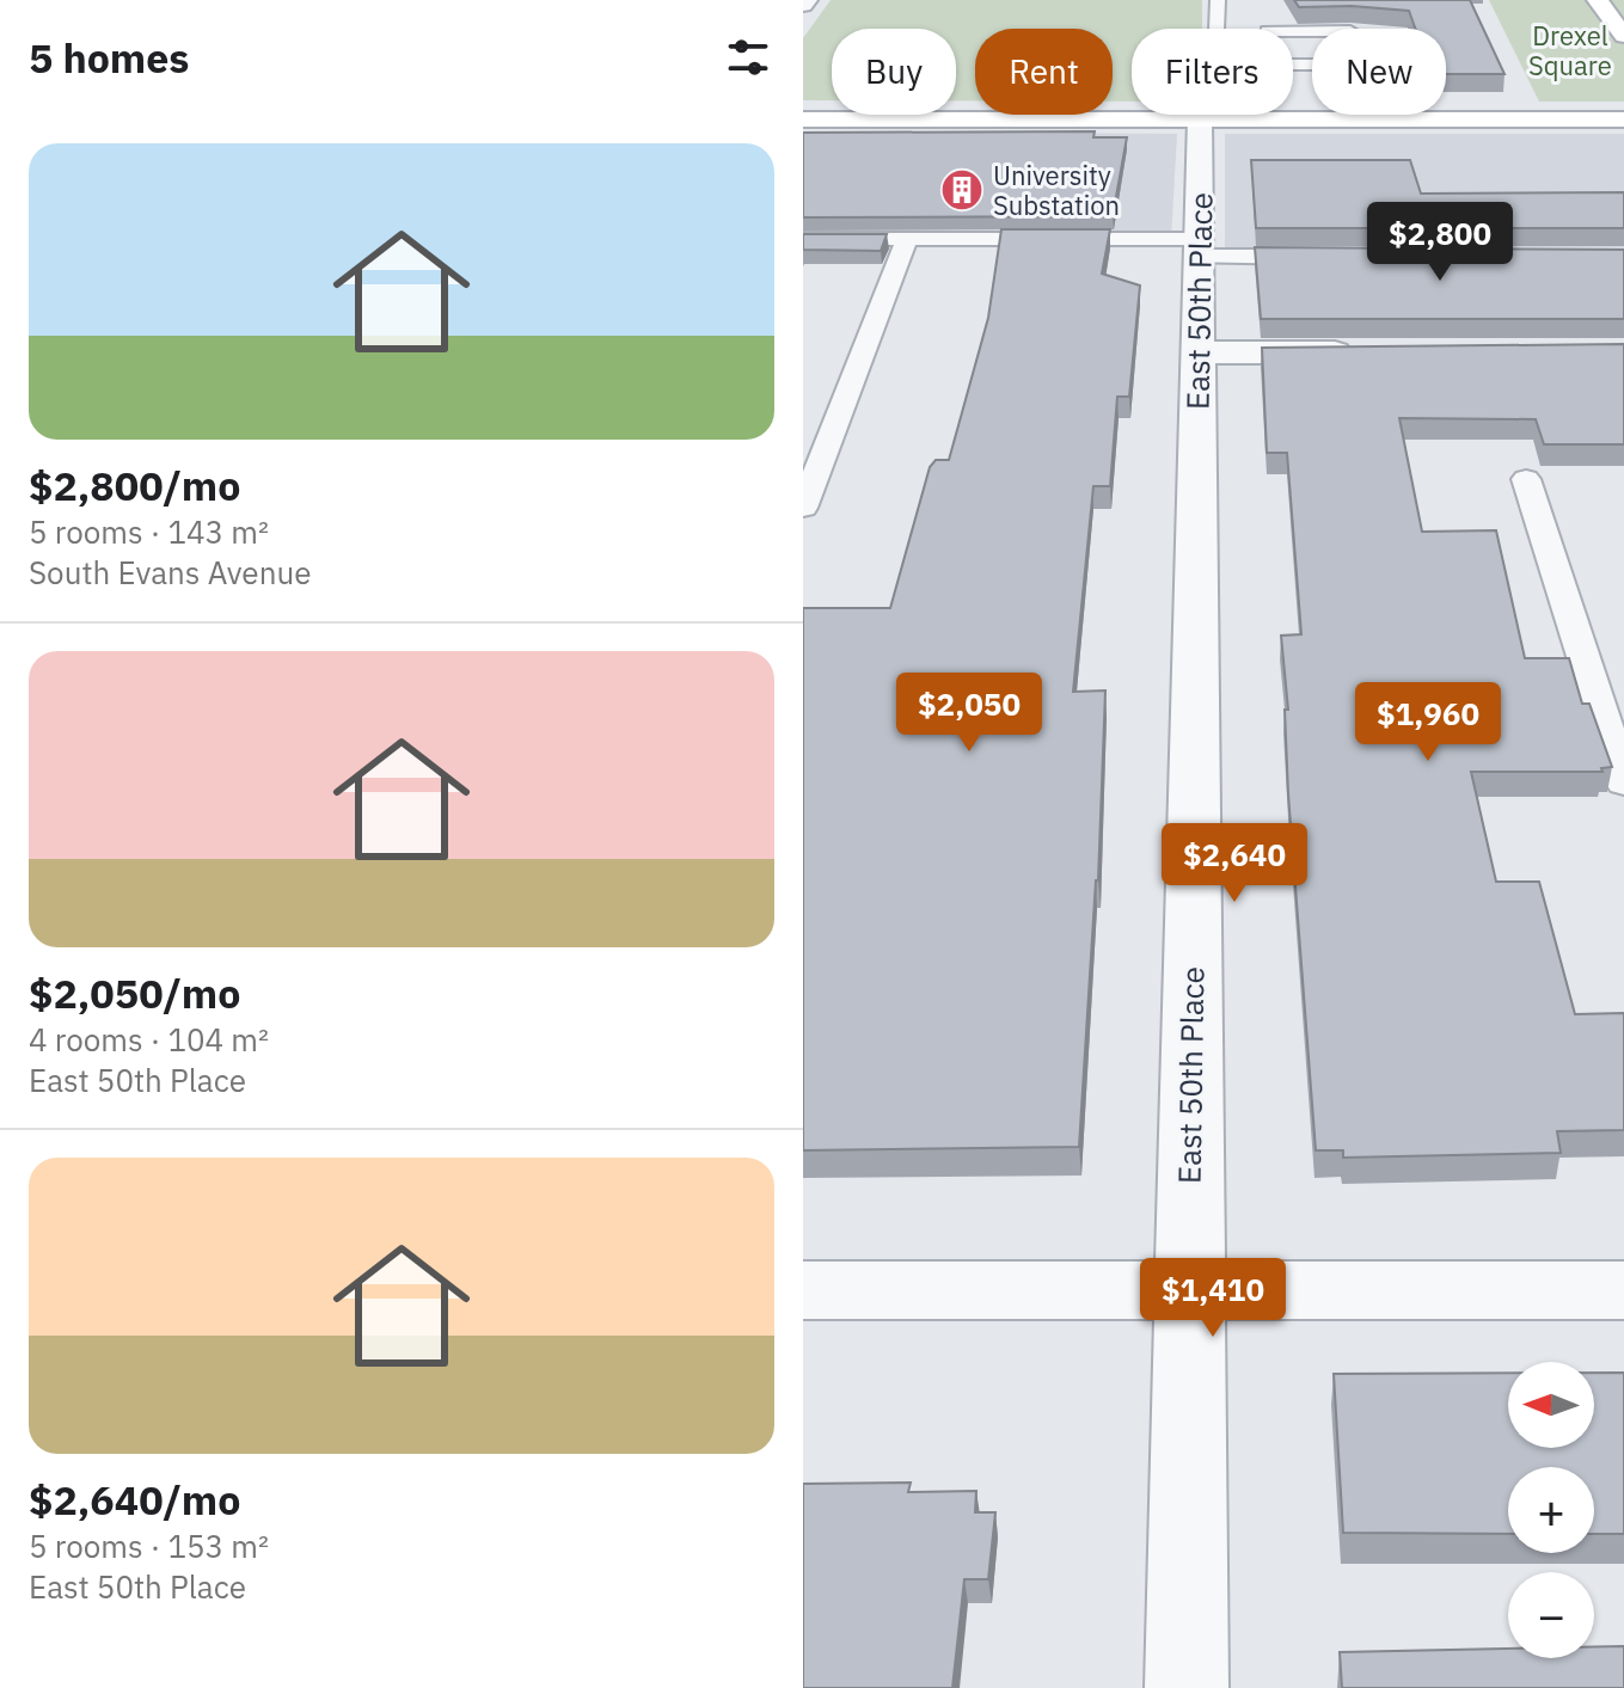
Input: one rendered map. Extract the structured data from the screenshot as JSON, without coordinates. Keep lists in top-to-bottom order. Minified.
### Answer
{"streets":{"street":["East 50th Place"]},"parks":["Drexel Square"],"places":{"building":["University Substation"]},"north":"left","page":{"heading":"5 homes","chip":["Buy","Rent","Filters","New"],"list":[{"name":"$2,800/mo","note":"5 rooms · 143 m² · South Evans Avenue"},{"name":"$2,050/mo","note":"4 rooms · 104 m² · East 50th Place"},{"name":"$2,640/mo","note":"5 rooms · 153 m² · East 50th Place"}],"price":["$2,800","$2,050","$1,960","$2,640","$1,410"],"map_buttons":["+","−"]}}
